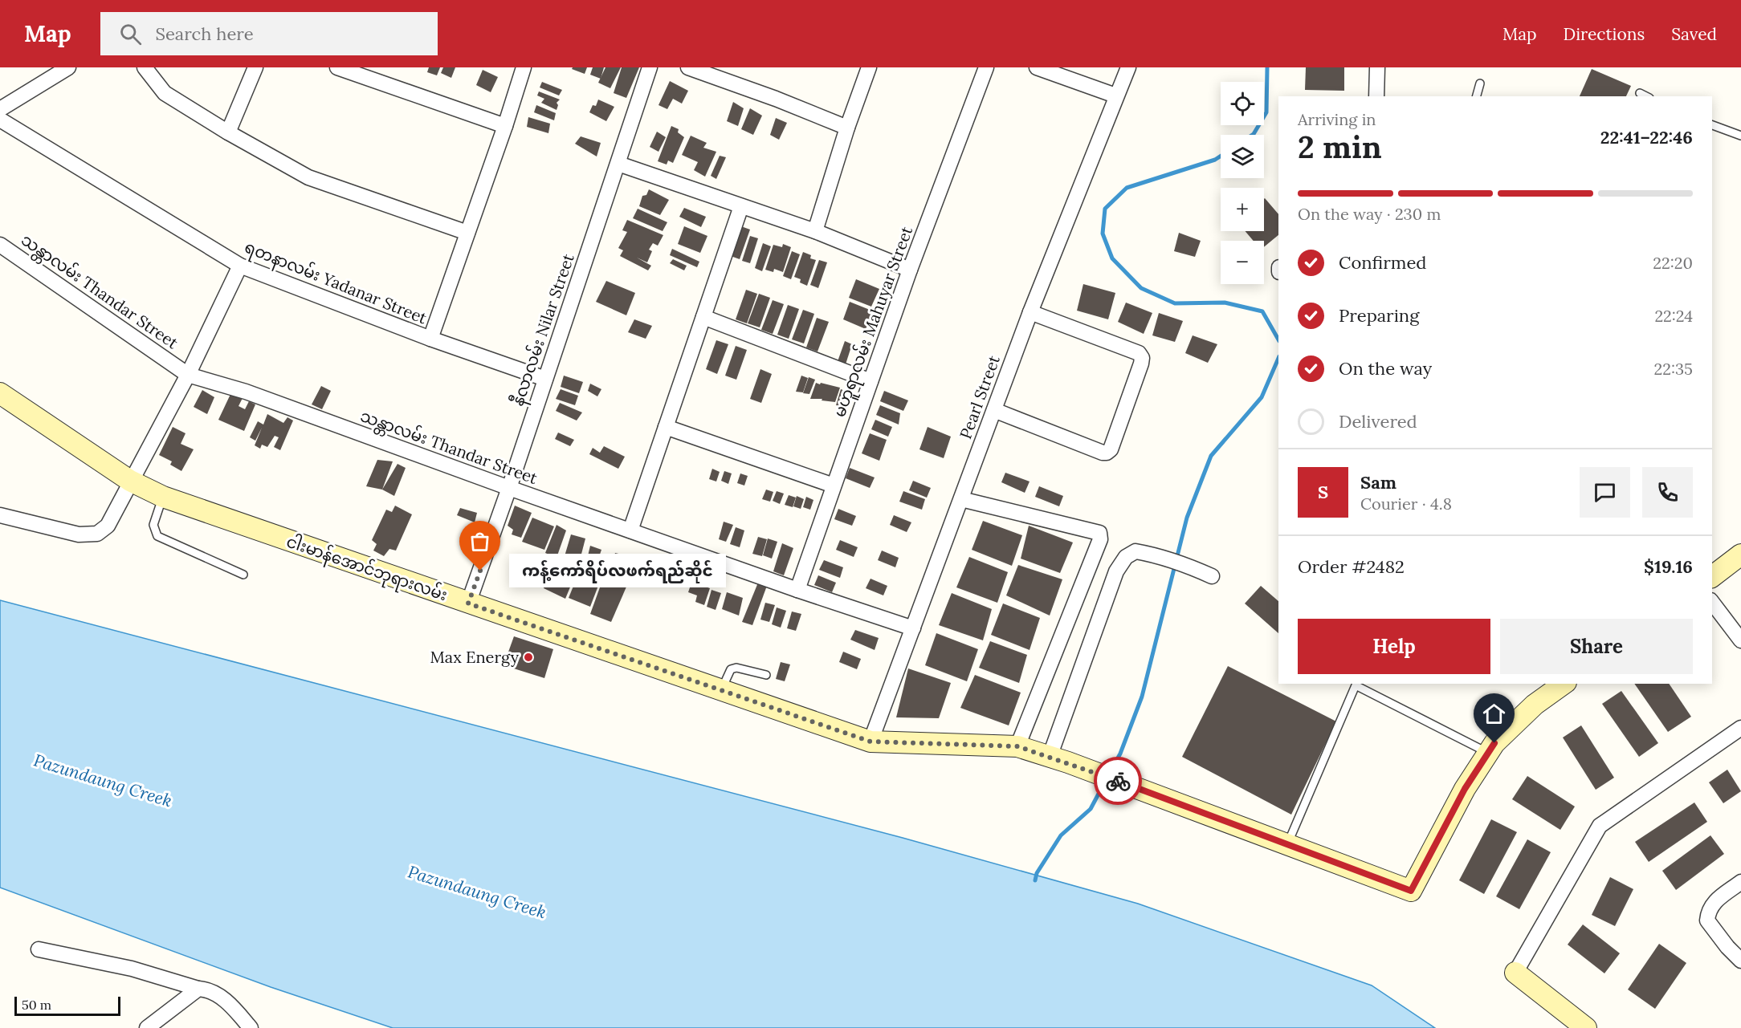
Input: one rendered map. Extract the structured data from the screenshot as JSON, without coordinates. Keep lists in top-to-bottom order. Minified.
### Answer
{"streets":{"main road":["ငါးမာန်အောင်ဘုရားလမ်း"],"street":["ရတနာလမ်း Yadanar Street","သန္တာလမ်း Thandar Street","မဟူရာလမ်း Mahuyar Street","နီလာလမ်း Nilar Street","Pearl Street"]},"crossings":[["ရတနာလမ်း Yadanar Street","နီလာလမ်း Nilar Street"],["သန္တာလမ်း Thandar Street","မဟူရာလမ်း Mahuyar Street"],["သန္တာလမ်း Thandar Street","နီလာလမ်း Nilar Street"],["သန္တာလမ်း Thandar Street","Pearl Street"],["နီလာလမ်း Nilar Street","ငါးမာန်အောင်ဘုရားလမ်း"],["Pearl Street","ငါးမာန်အောင်ဘုရားလမ်း"]],"water":["Pazundaung Creek"],"places":["ကန့်ကော်ရိပ်လဖက်ရည်ဆိုင်","Max Energy"],"scale_bar":"50 m","page":{"header":"Map","search":"Search here","nav":["Map","Directions","Saved"],"map_buttons":["+","−"],"heading":["2 min","Arriving in","22:41–22:46"],"panel":["Sam","Courier · 4.8","Order #2482","$19.16"],"bar":"On the way · 230 m","list":[["Confirmed","22:20"],["Preparing","22:24"],["On the way","22:35"],"Delivered"],"round":"S","bubble":"ကန့်ကော်ရိပ်လဖက်ရည်ဆိုင်","buttons":["Help","Share"],"scale":"50 m"}}
